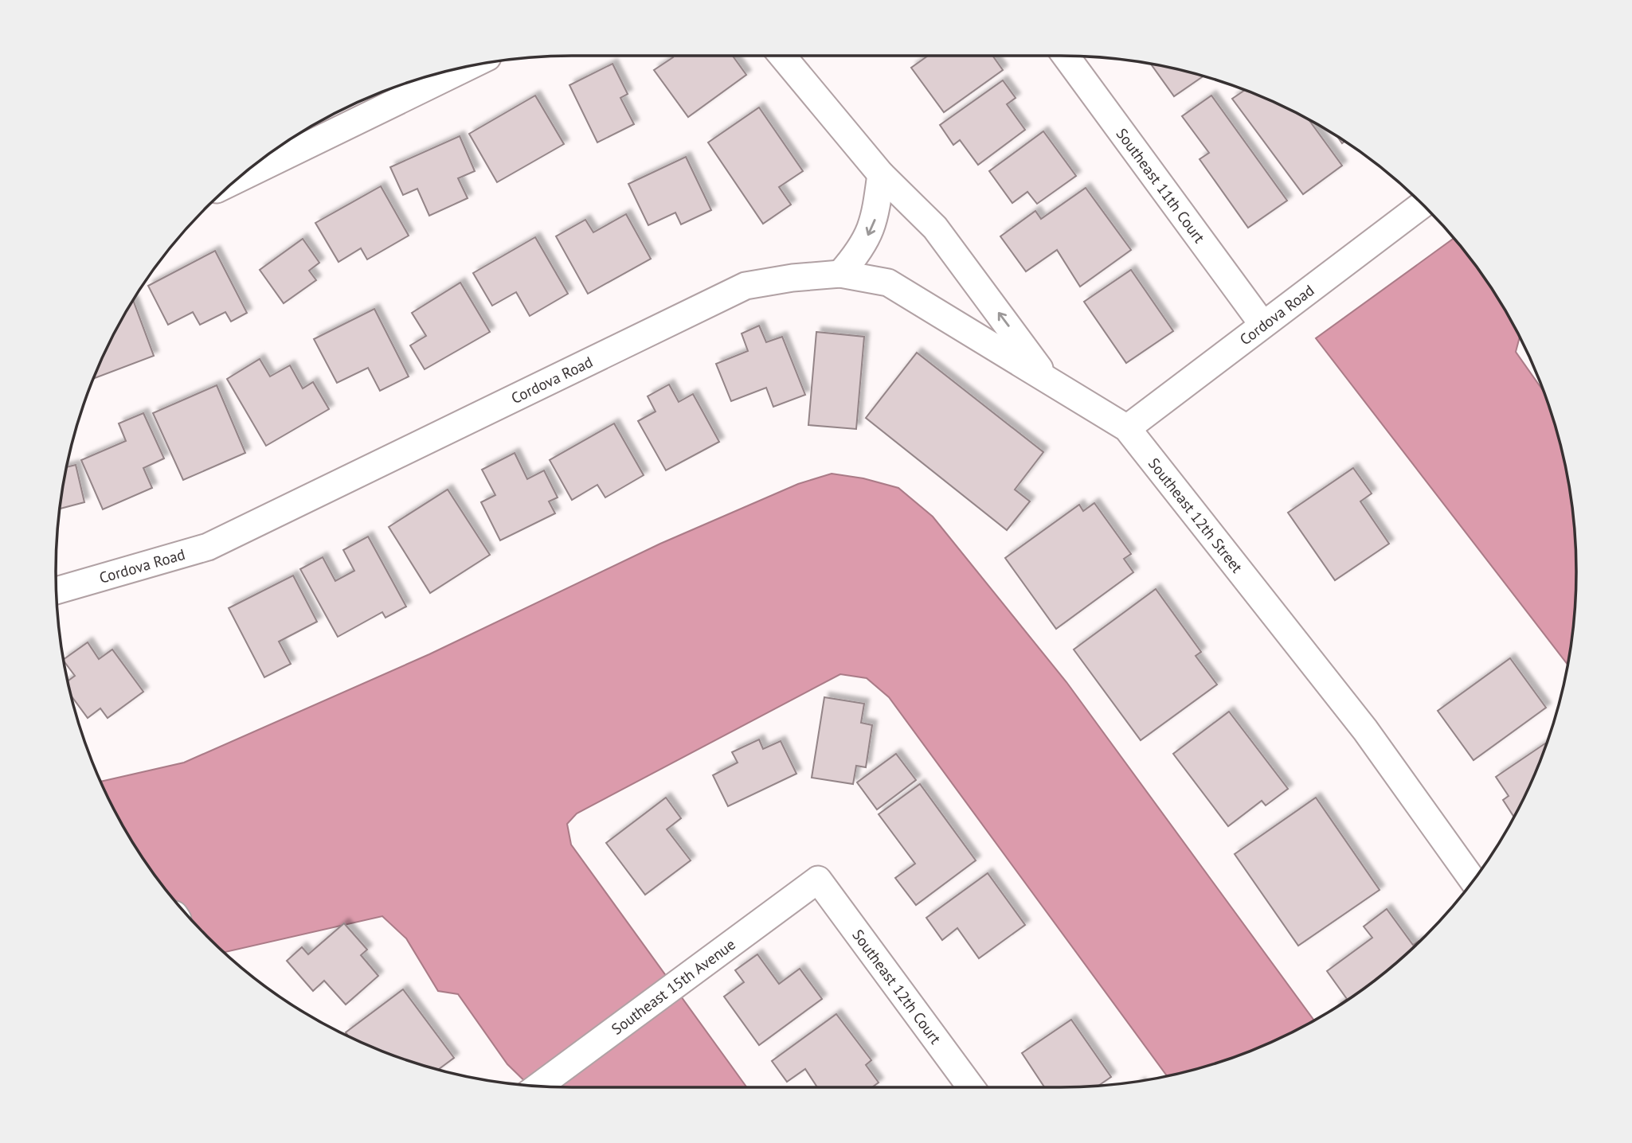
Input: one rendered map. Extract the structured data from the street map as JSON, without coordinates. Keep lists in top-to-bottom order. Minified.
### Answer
{"streets":{"street":["Southeast 11th Court","Cordova Road","Southeast 12th Street","Southeast 15th Avenue","Southeast 12th Court"]},"crossings":[["Southeast 11th Court","Cordova Road"],["Cordova Road","Southeast 12th Street"],["Southeast 15th Avenue","Southeast 12th Court"]]}
